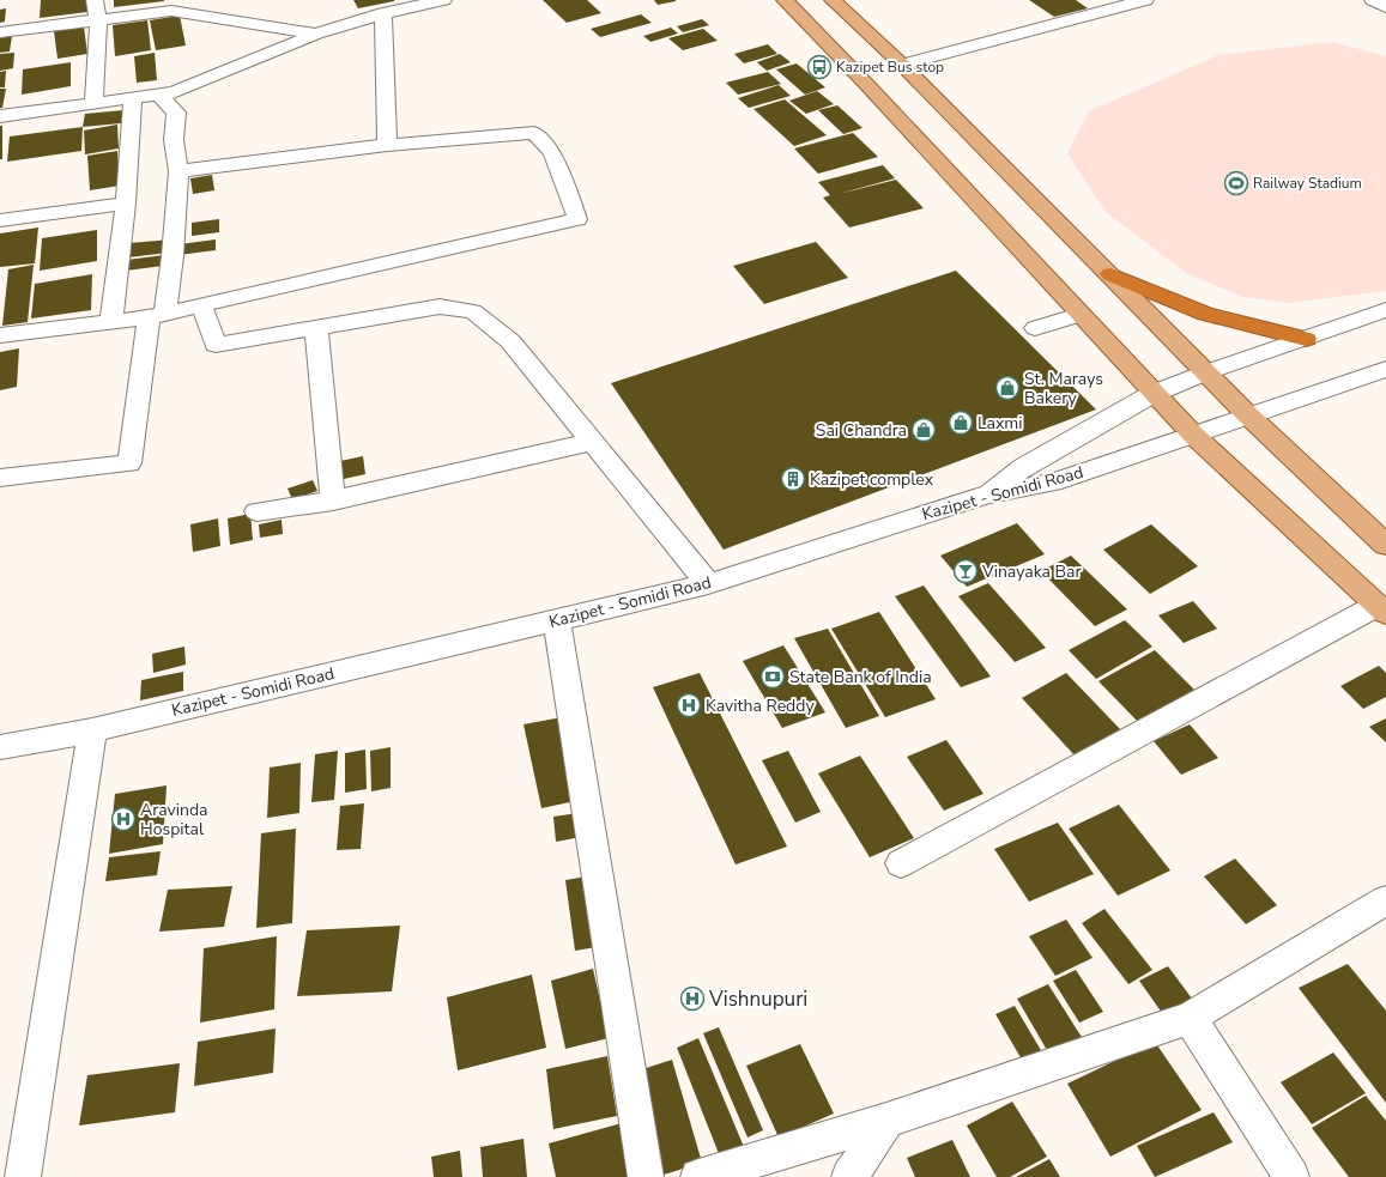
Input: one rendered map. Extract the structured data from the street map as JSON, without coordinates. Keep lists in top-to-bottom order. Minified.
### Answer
{"streets":{"street":["Kazipet - Somidi Road"]},"places":{"bus stop":["Kazipet Bus stop"],"sports":["Railway Stadium"],"shop":["St. Marays Bakery","Laxmi","Sai Chandra"],"building":["Kazipet complex"],"bar":["Vinayaka Bar"],"bank":["State Bank of India"],"hospital":["Kavitha Reddy","Aravinda Hospital","Vishnupuri"]}}
